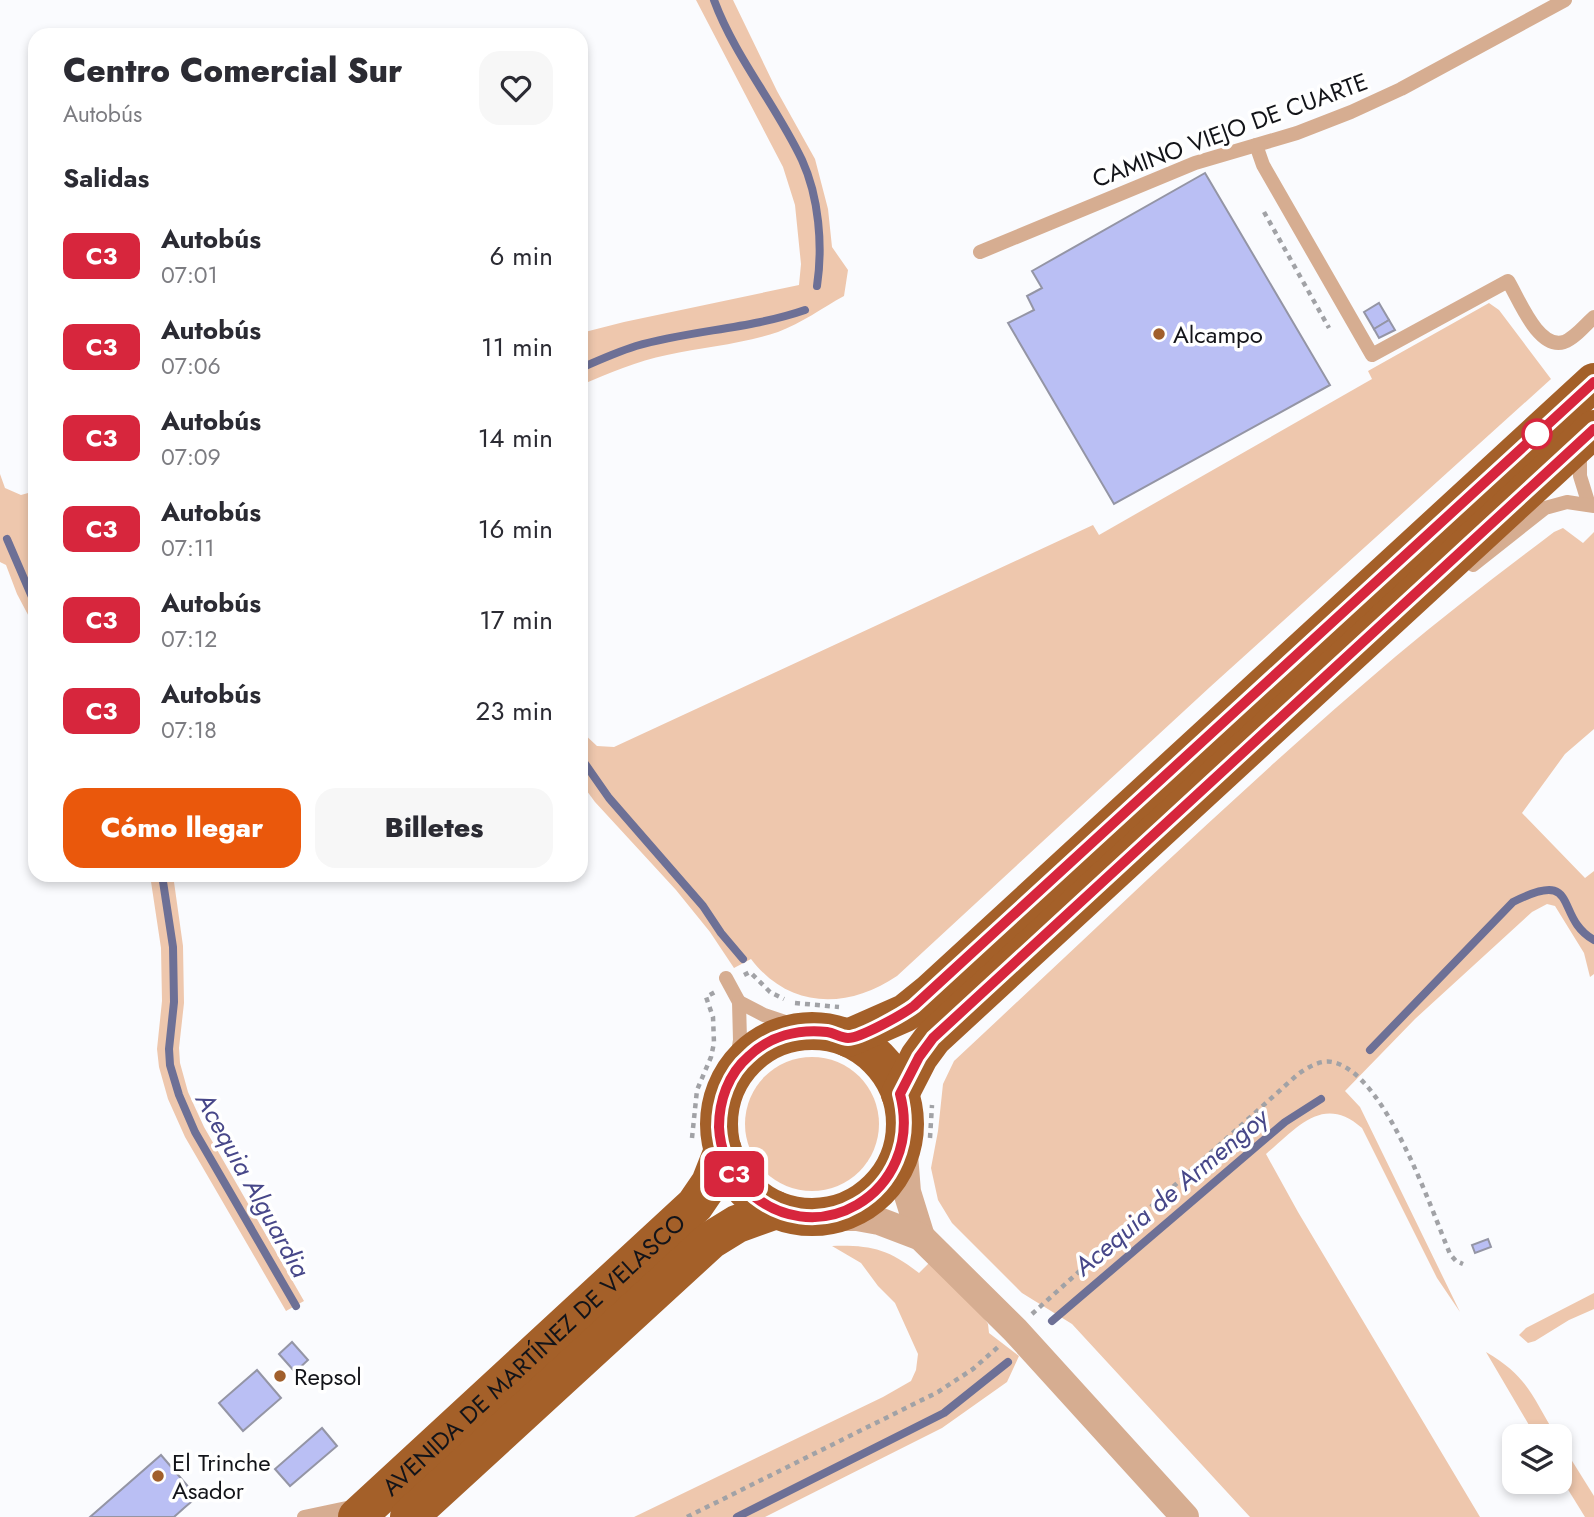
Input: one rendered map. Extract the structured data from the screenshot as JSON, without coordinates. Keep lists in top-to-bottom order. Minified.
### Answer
{"streets":{"highway":["AVENIDA DE MARTÍNEZ DE VELASCO"],"lane":["CAMINO VIEJO DE CUARTE"]},"water":["Acequia Alguardia","Acequia de Armengoy"],"places":["Alcampo","Repsol","El Trinche Asador"],"lines":["bus line C3"],"page":{"on_map":"C3","heading":[["Centro Comercial Sur","Autobús"],"Salidas"],"list":[{"mark":"C3","name":"Autobús","note":"07:01","value":"6 min"},{"mark":"C3","name":"Autobús","note":"07:06","value":"11 min"},{"mark":"C3","name":"Autobús","note":"07:09","value":"14 min"},{"mark":"C3","name":"Autobús","note":"07:11","value":"16 min"},{"mark":"C3","name":"Autobús","note":"07:12","value":"17 min"},{"mark":"C3","name":"Autobús","note":"07:18","value":"23 min"}],"buttons":["Cómo llegar","Billetes"]}}
